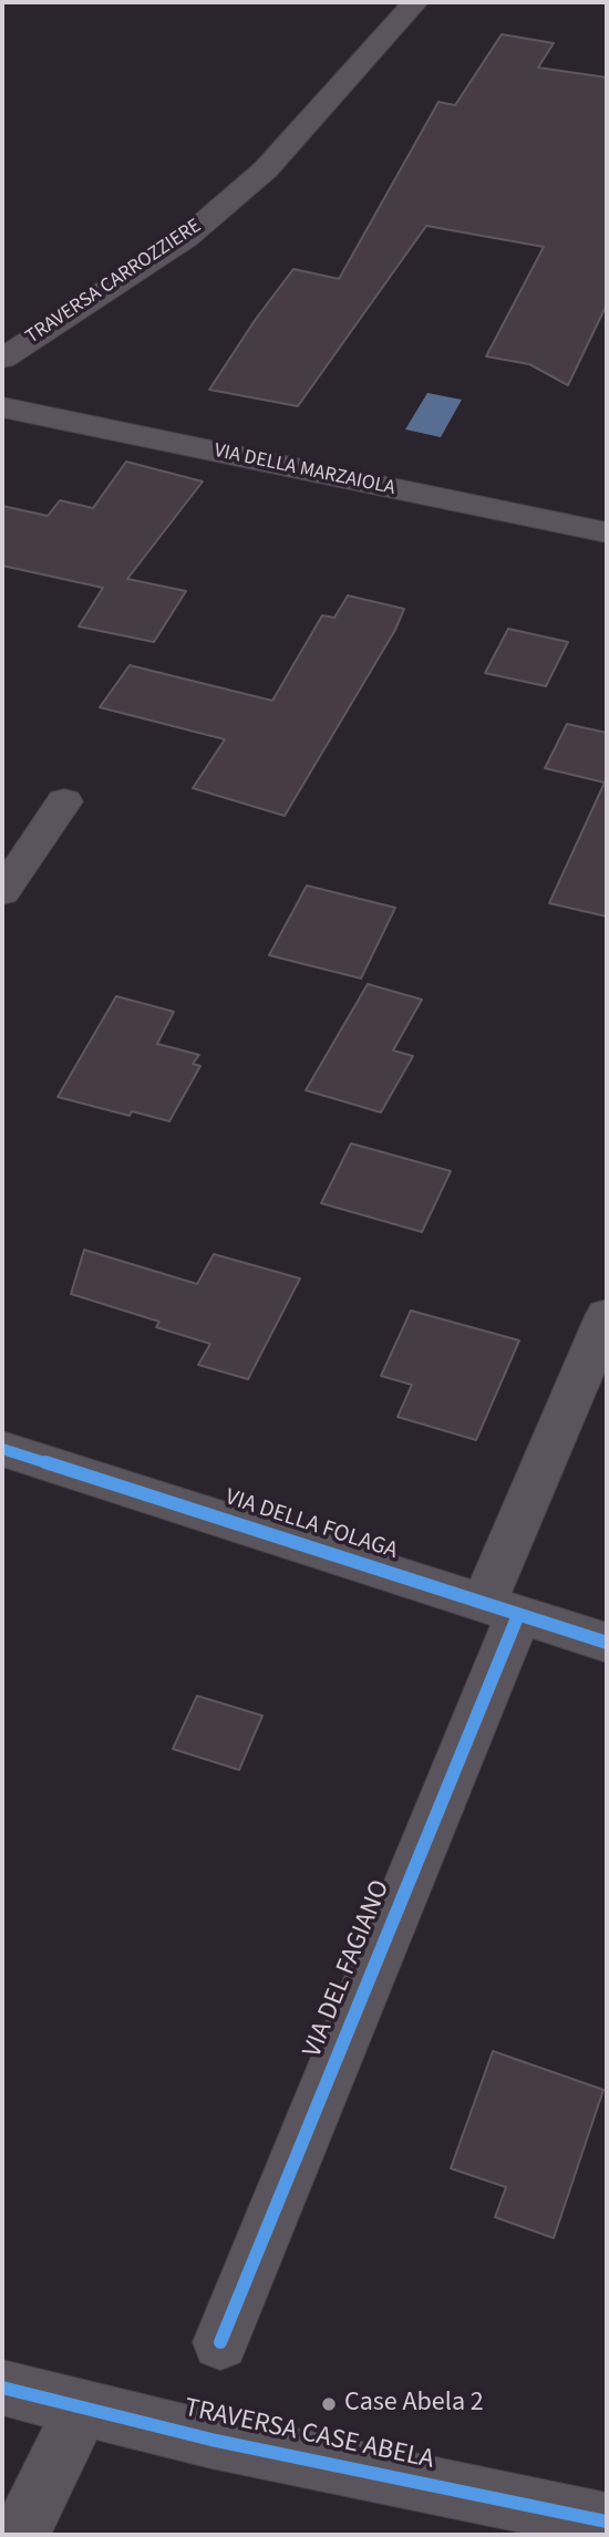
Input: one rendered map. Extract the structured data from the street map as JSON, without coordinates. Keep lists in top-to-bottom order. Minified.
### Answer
{"streets":{"street":["TRAVERSA CARROZZIERE","VIA DELLA MARZAIOLA","VIA DELLA FOLAGA","VIA DEL FAGIANO","TRAVERSA CASE ABELA"]},"crossings":[["VIA DELLA FOLAGA","VIA DEL FAGIANO"]],"places":["Case Abela 2"]}
